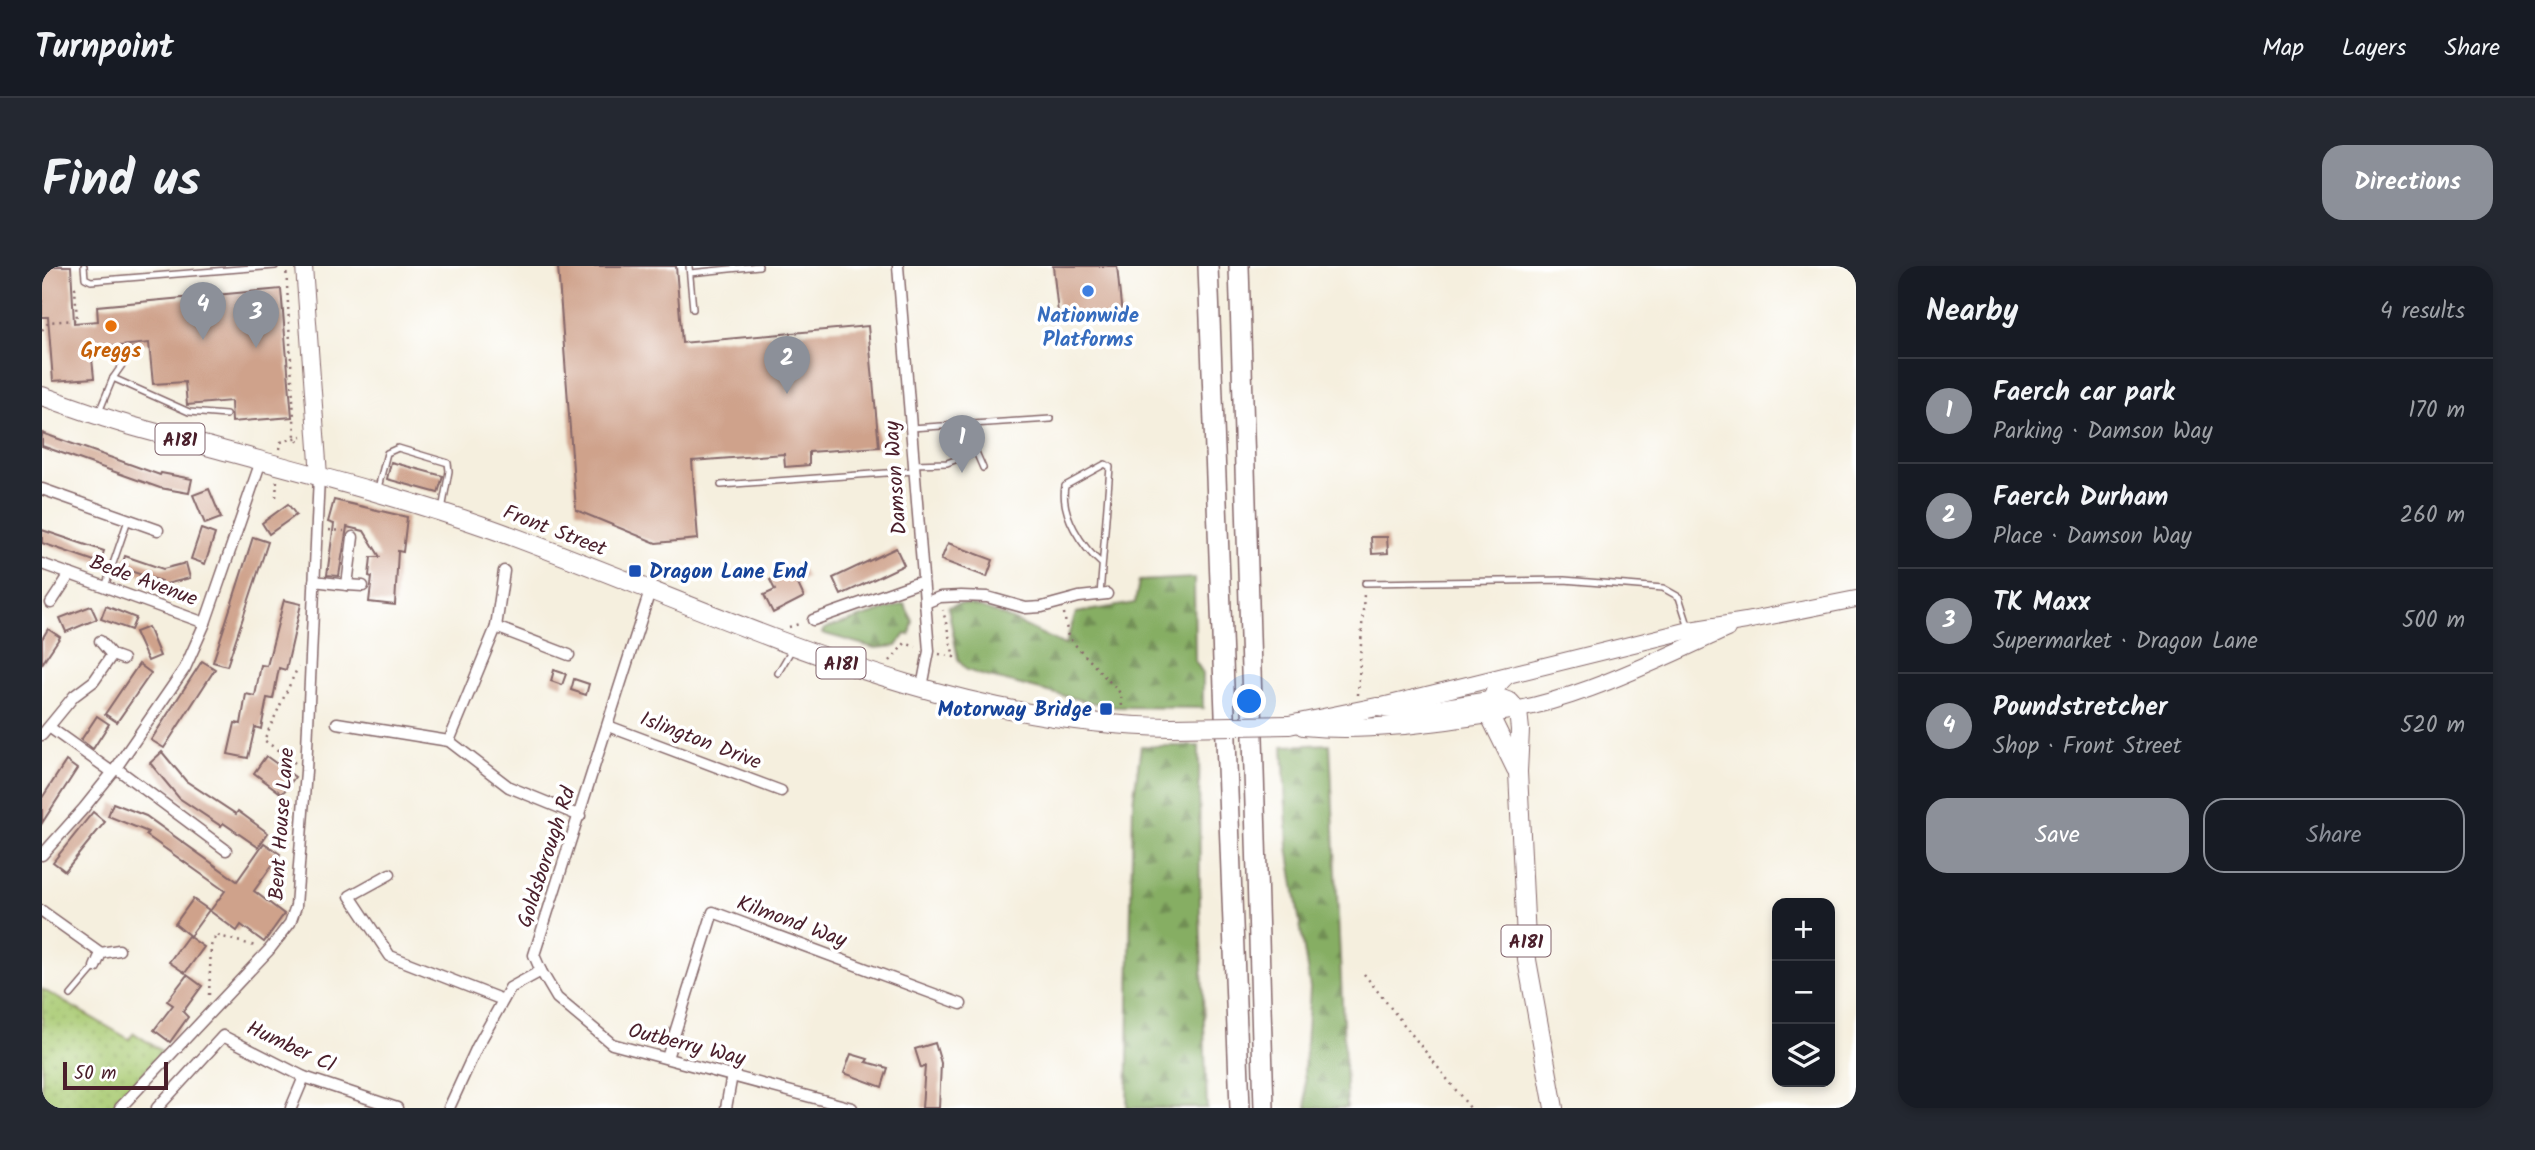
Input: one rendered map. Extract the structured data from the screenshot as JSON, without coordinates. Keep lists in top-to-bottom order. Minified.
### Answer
{"streets":{"main road":["A181","Front Street"],"street":["Damson Way","Bede Avenue","Islington Drive","Bent House Lane","Goldsborough Rd","Kilmond Way","Outberry Way","Humber Cl"]},"crossings":[["A181","Front Street"],["Damson Way","Front Street"],["Front Street","Bent House Lane"],["Front Street","Goldsborough Rd"],["Islington Drive","Goldsborough Rd"],["Goldsborough Rd","Outberry Way"],["Kilmond Way","Outberry Way"]],"places":{"other":["Nationwide Platforms","Greggs"],"transit":["Dragon Lane End","Motorway Bridge"]},"scale_bar":"50 m","page":{"header":"Turnpoint","nav":["Map","Layers","Share"],"title":"Find us","buttons":["Directions",["Save","Share"]],"heading":["Nearby","4 results"],"pins":["4","3","2","1"],"list":[{"mark":"1","name":"Faerch car park","note":"Parking · Damson Way","value":"170 m"},{"mark":"2","name":"Faerch Durham","note":"Place · Damson Way","value":"260 m"},{"mark":"3","name":"TK Maxx","note":"Supermarket · Dragon Lane","value":"500 m"},{"mark":"4","name":"Poundstretcher","note":"Shop · Front Street","value":"520 m"}],"map_buttons":["+","−"],"scale":"50 m"}}
